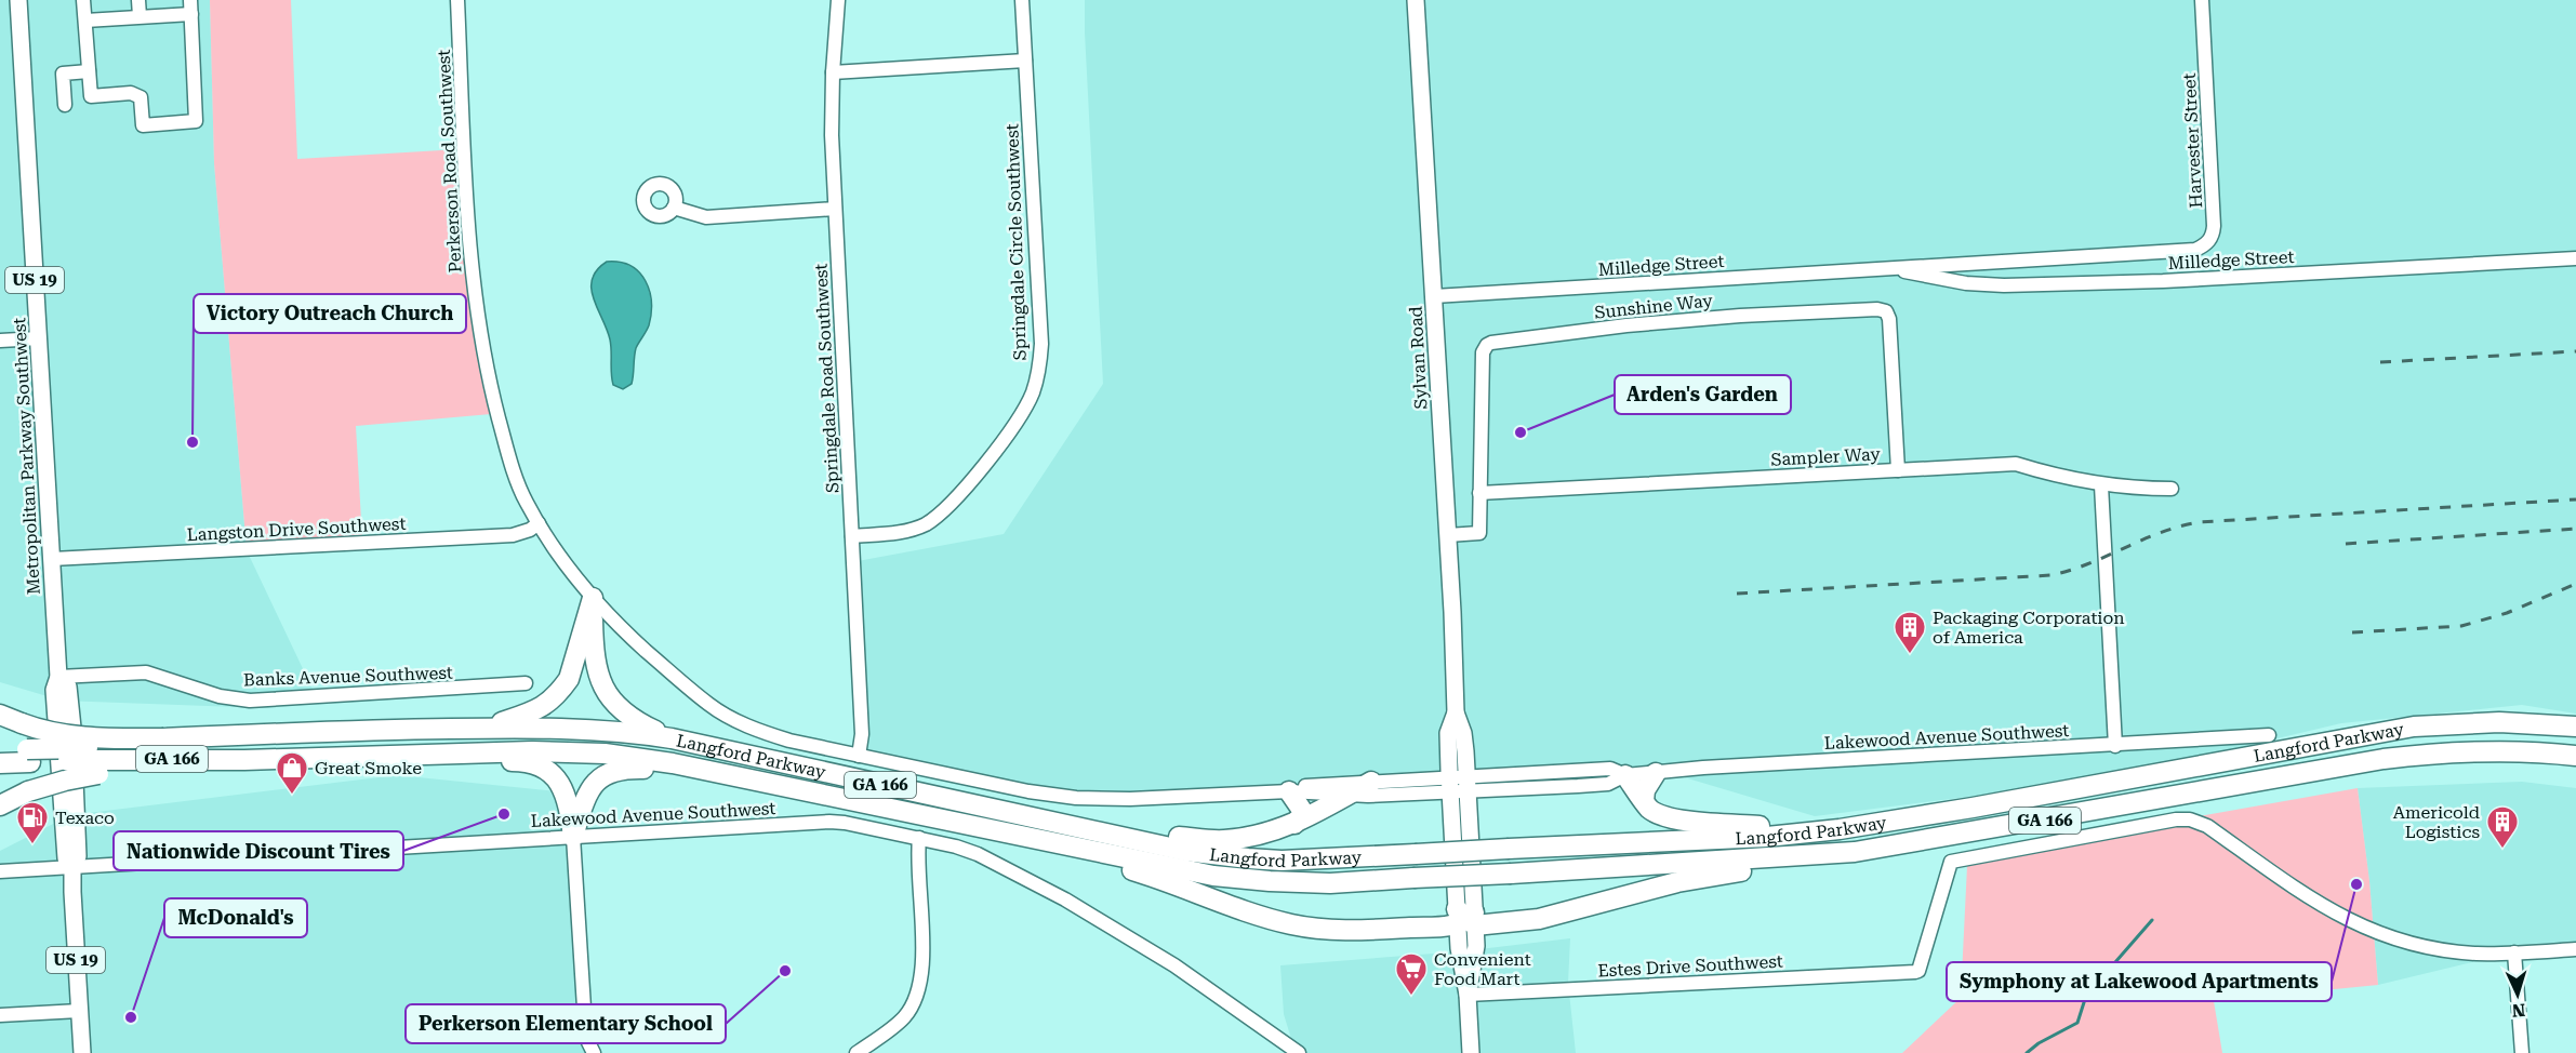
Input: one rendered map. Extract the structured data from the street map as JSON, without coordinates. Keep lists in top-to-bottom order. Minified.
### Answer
{"streets":{"highway":["Langford Parkway","GA 166"],"main road":["US 19","Sylvan Road","Metropolitan Parkway Southwest"],"street":["Harvester Street","Perkerson Road Southwest","Springdale Circle Southwest","Milledge Street","Sunshine Way","Springdale Road Southwest","Sampler Way","Langston Drive Southwest","Banks Avenue Southwest","Lakewood Avenue Southwest","Estes Drive Southwest"]},"crossings":[["Harvester Street","Milledge Street"],["Perkerson Road Southwest","Springdale Road Southwest"],["Perkerson Road Southwest","Langston Drive Southwest"],["Perkerson Road Southwest","Lakewood Avenue Southwest"],["Springdale Circle Southwest","Springdale Road Southwest"],["Milledge Street","Sylvan Road"],["Sunshine Way","Sylvan Road"],["Sunshine Way","Sampler Way"],["Sylvan Road","Lakewood Avenue Southwest"],["Sylvan Road","Estes Drive Southwest"],["Springdale Road Southwest","Lakewood Avenue Southwest"],["Metropolitan Parkway Southwest","Langston Drive Southwest"],["Metropolitan Parkway Southwest","Banks Avenue Southwest"],["Metropolitan Parkway Southwest","Lakewood Avenue Southwest"]],"places":{"other":["Arden's Garden","Victory Outreach Church","Nationwide Discount Tires","Symphony at Lakewood Apartments","Perkerson Elementary School","McDonald's"],"building":["Packaging Corporation of America","Americold Logistics"],"shop":["Great Smoke"],"fuel station":["Texaco"],"supermarket":["Convenient Food Mart"]},"north":"bottom"}
